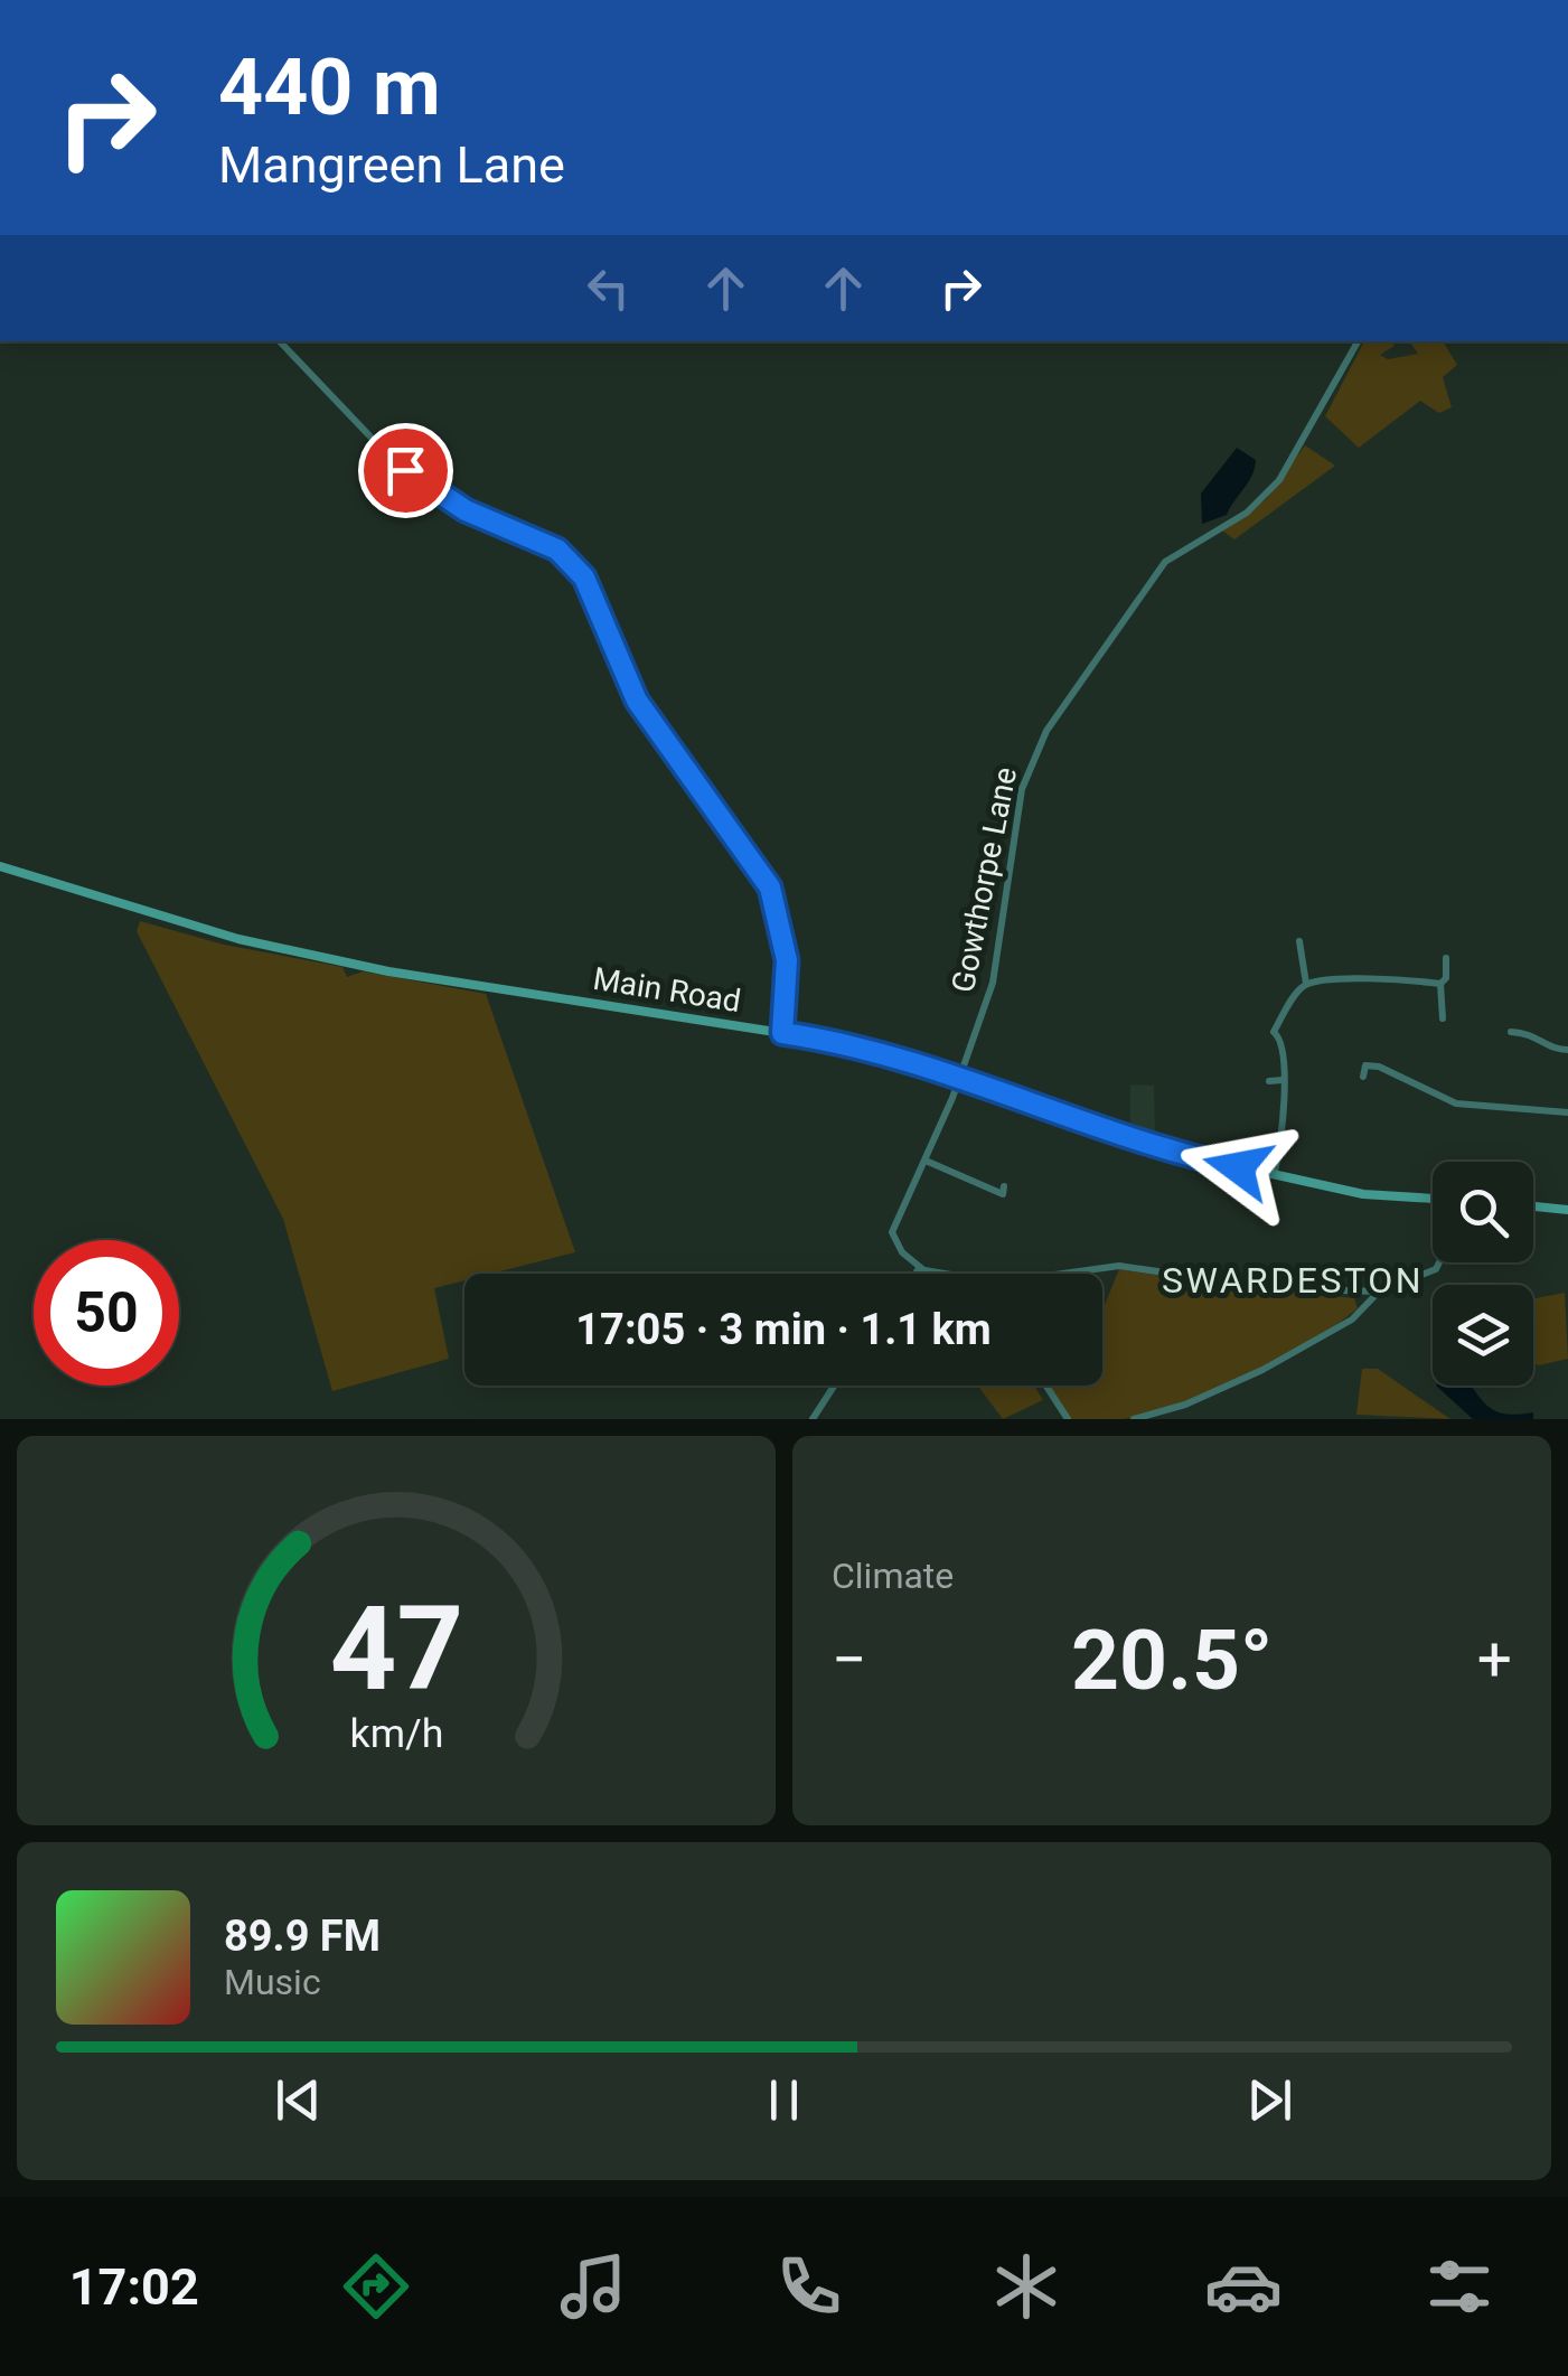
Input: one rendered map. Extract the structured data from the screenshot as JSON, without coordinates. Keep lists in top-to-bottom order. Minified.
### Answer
{"streets":{"main road":["Main Road"],"street":["Gowthorpe Lane"]},"crossings":[["Gowthorpe Lane","Main Road"]],"districts":["SWARDESTON"],"page":{"turn":["440 m","Mangreen Lane"],"limit":"50","trip":"17:05 · 3 min · 1.1 km","tile":"Climate","heat":["−","20.5°","+"],"song":["89.9 FM","Music"],"tabs":"17:02","gauge":["47","km/h"]}}
